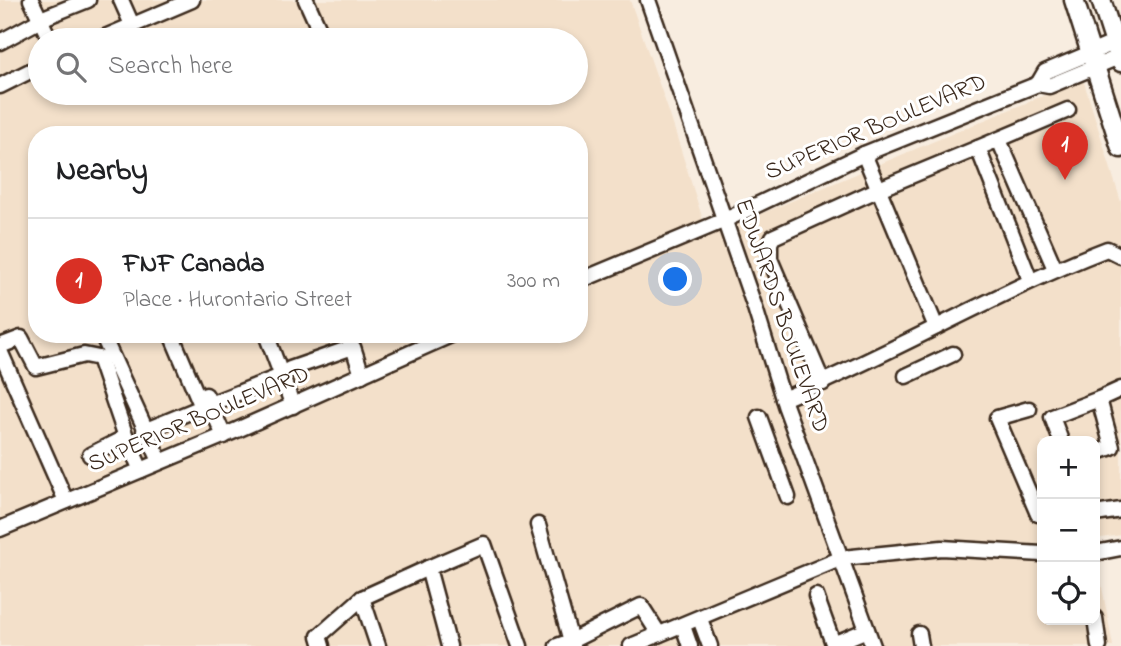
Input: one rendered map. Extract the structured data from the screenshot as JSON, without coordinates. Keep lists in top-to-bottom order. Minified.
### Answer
{"streets":{"street":["SUPERIOR BOULEVARD","EDWARDS BOULEVARD"]},"crossings":[["SUPERIOR BOULEVARD","EDWARDS BOULEVARD"]],"page":{"search":"Search here","pins":"1","heading":"Nearby","list":[{"mark":"1","name":"FNF Canada","note":"Place · Hurontario Street","value":"300 m"}],"map_buttons":["+","−"]}}
